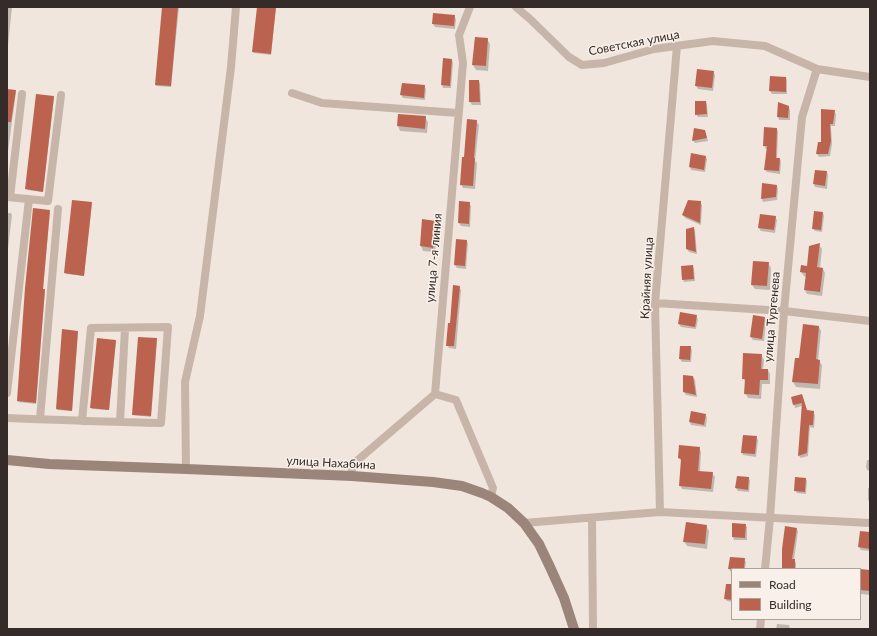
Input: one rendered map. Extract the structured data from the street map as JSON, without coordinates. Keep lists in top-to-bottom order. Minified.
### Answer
{"streets":{"main road":["улица Нахабина"],"street":["Советская улица","улица 7-я линия","Крайняя улица","улица Тургенева"]},"crossings":[["Советская улица","Крайняя улица"],["Советская улица","улица Тургенева"]],"legend":["Road","Building"]}
